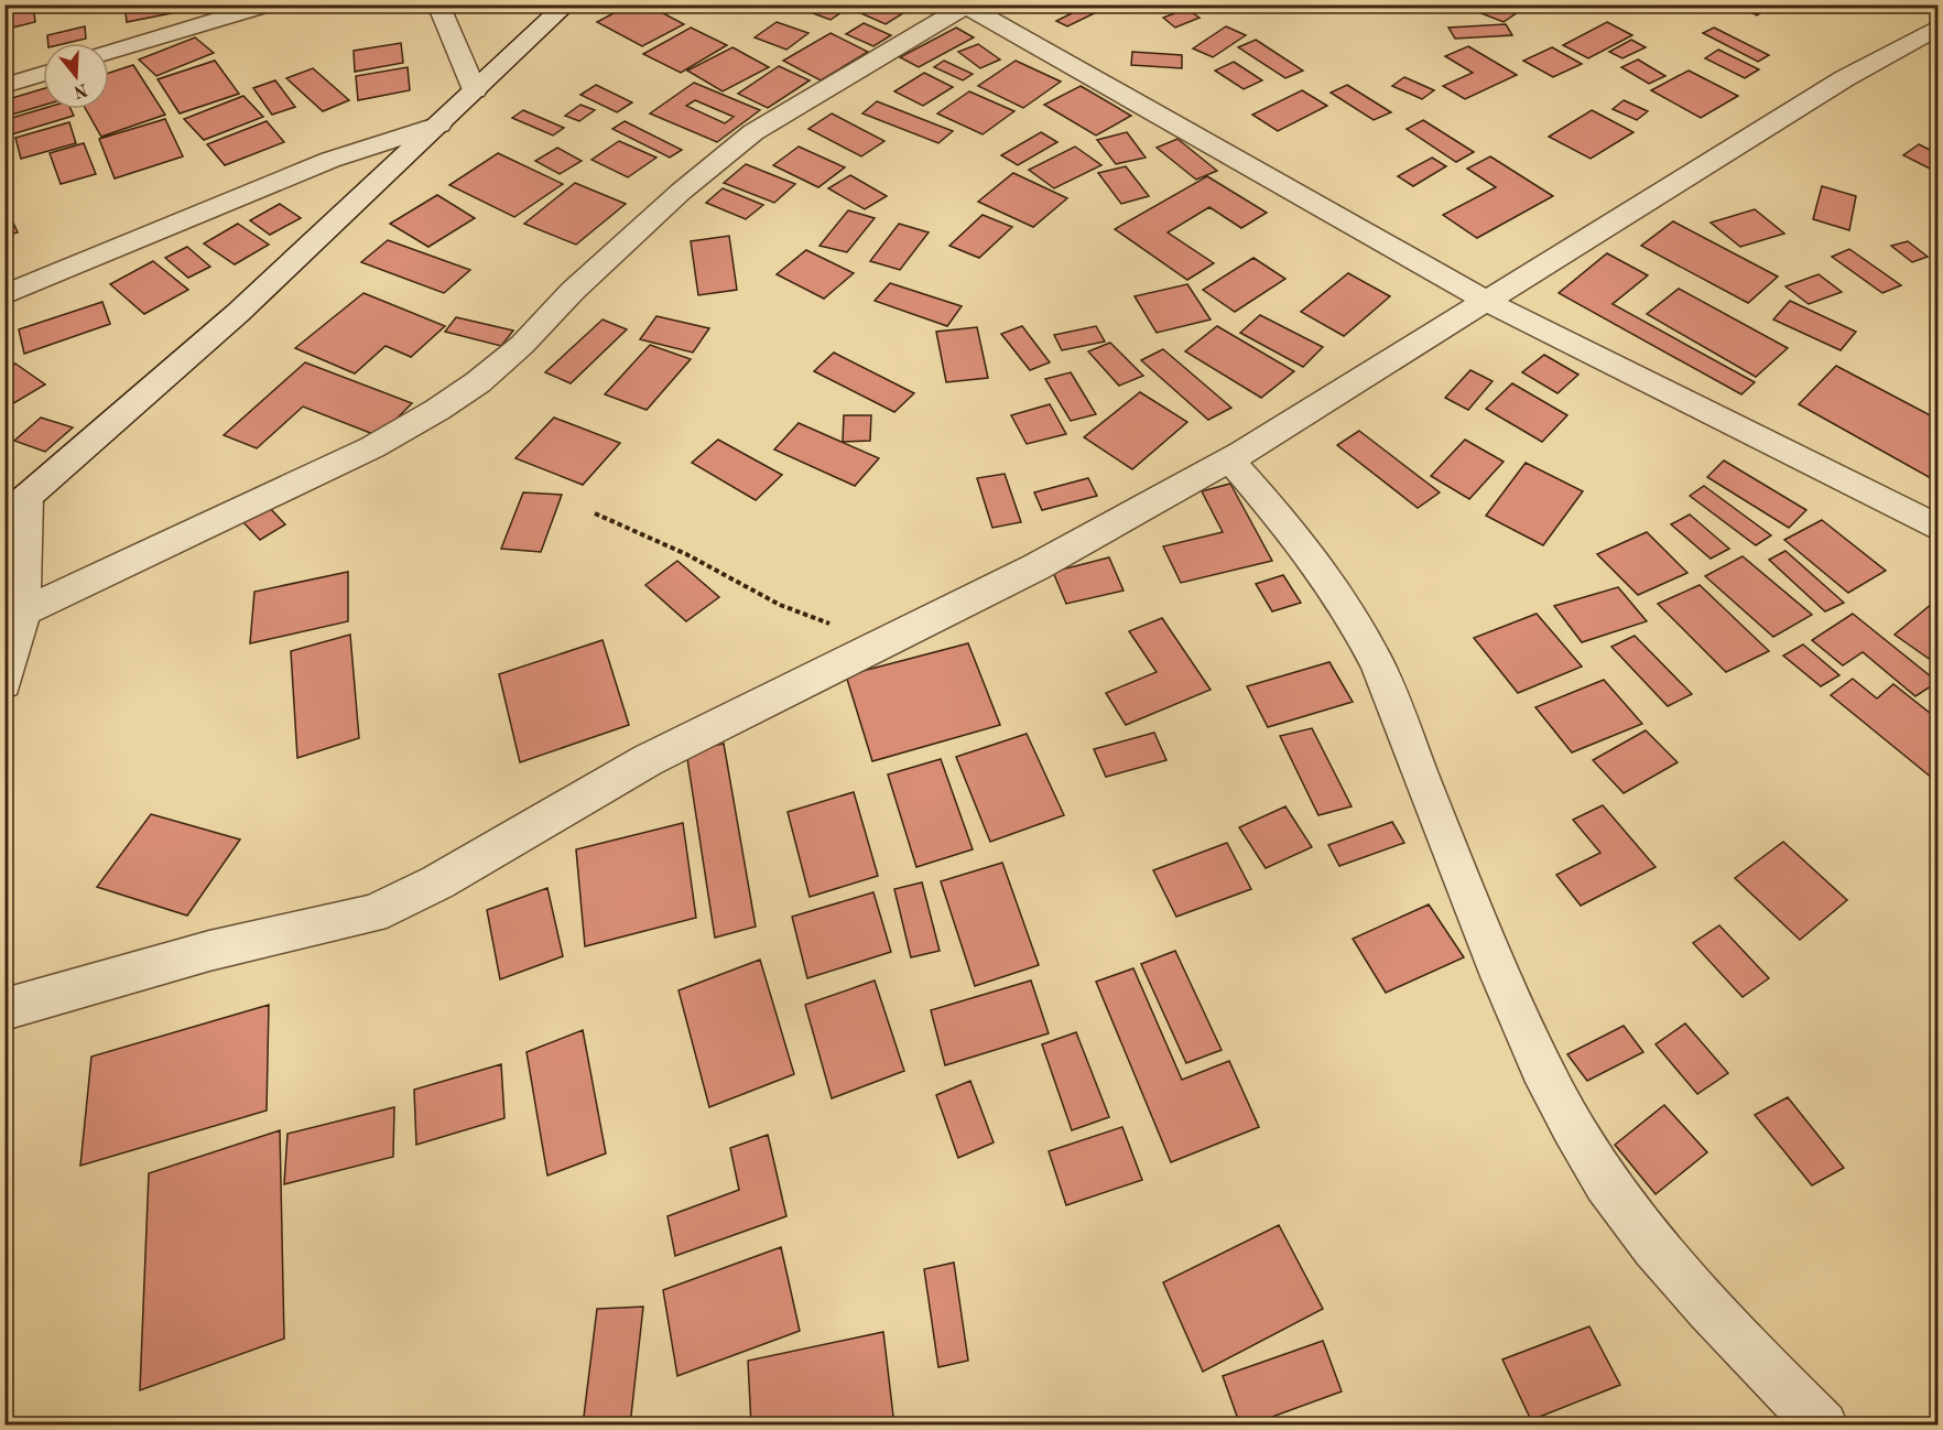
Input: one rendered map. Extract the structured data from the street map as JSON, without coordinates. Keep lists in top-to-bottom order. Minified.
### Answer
{"north":"bottom"}
